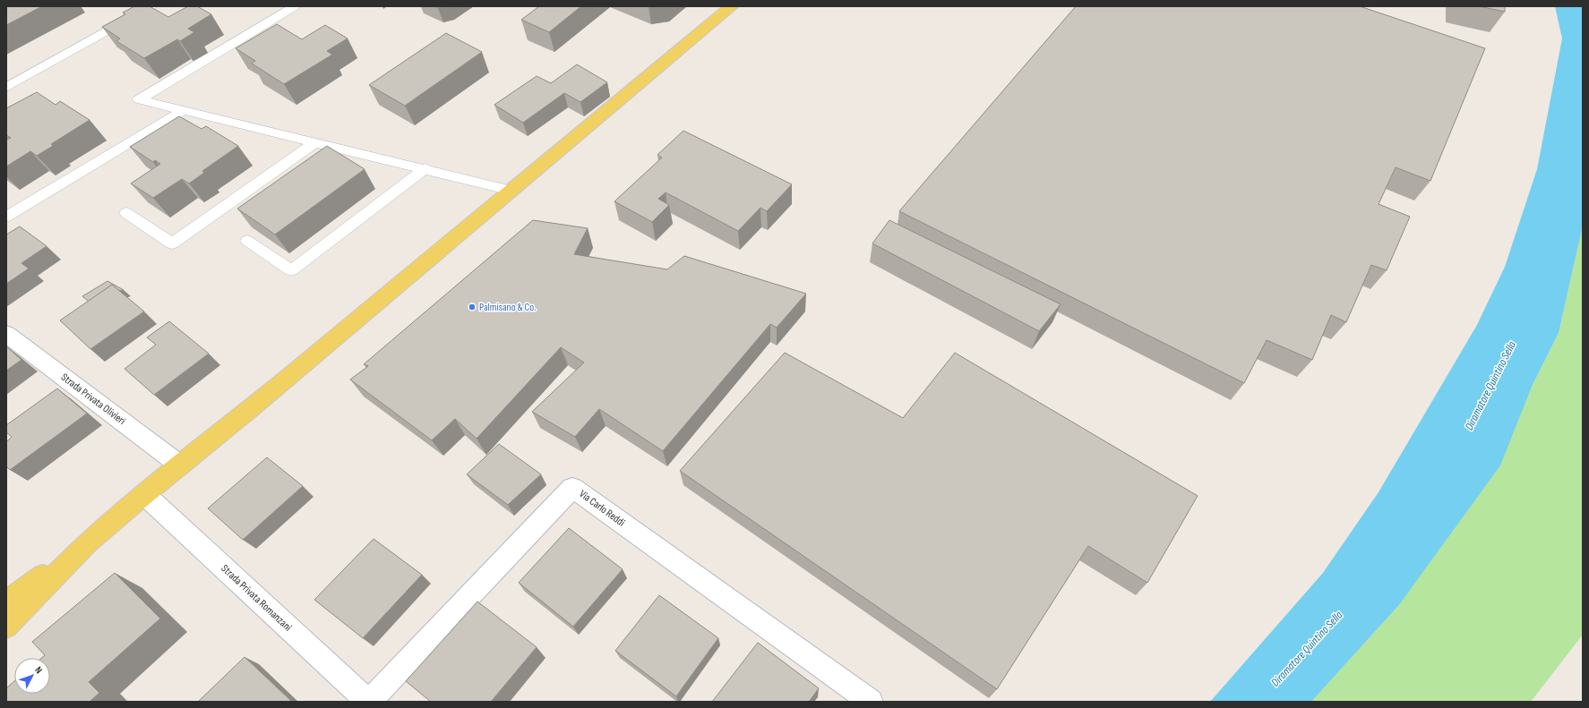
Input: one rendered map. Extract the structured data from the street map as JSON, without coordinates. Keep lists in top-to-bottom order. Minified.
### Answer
{"streets":{"street":["Strada Privata Olivieri","Via Carlo Reddi","Strada Privata Romanzani"]},"crossings":[["Via Carlo Reddi","Strada Privata Romanzani"]],"water":["Diramatore Quintino Sella"],"places":["Palmisano & Co."],"north":"top right"}
